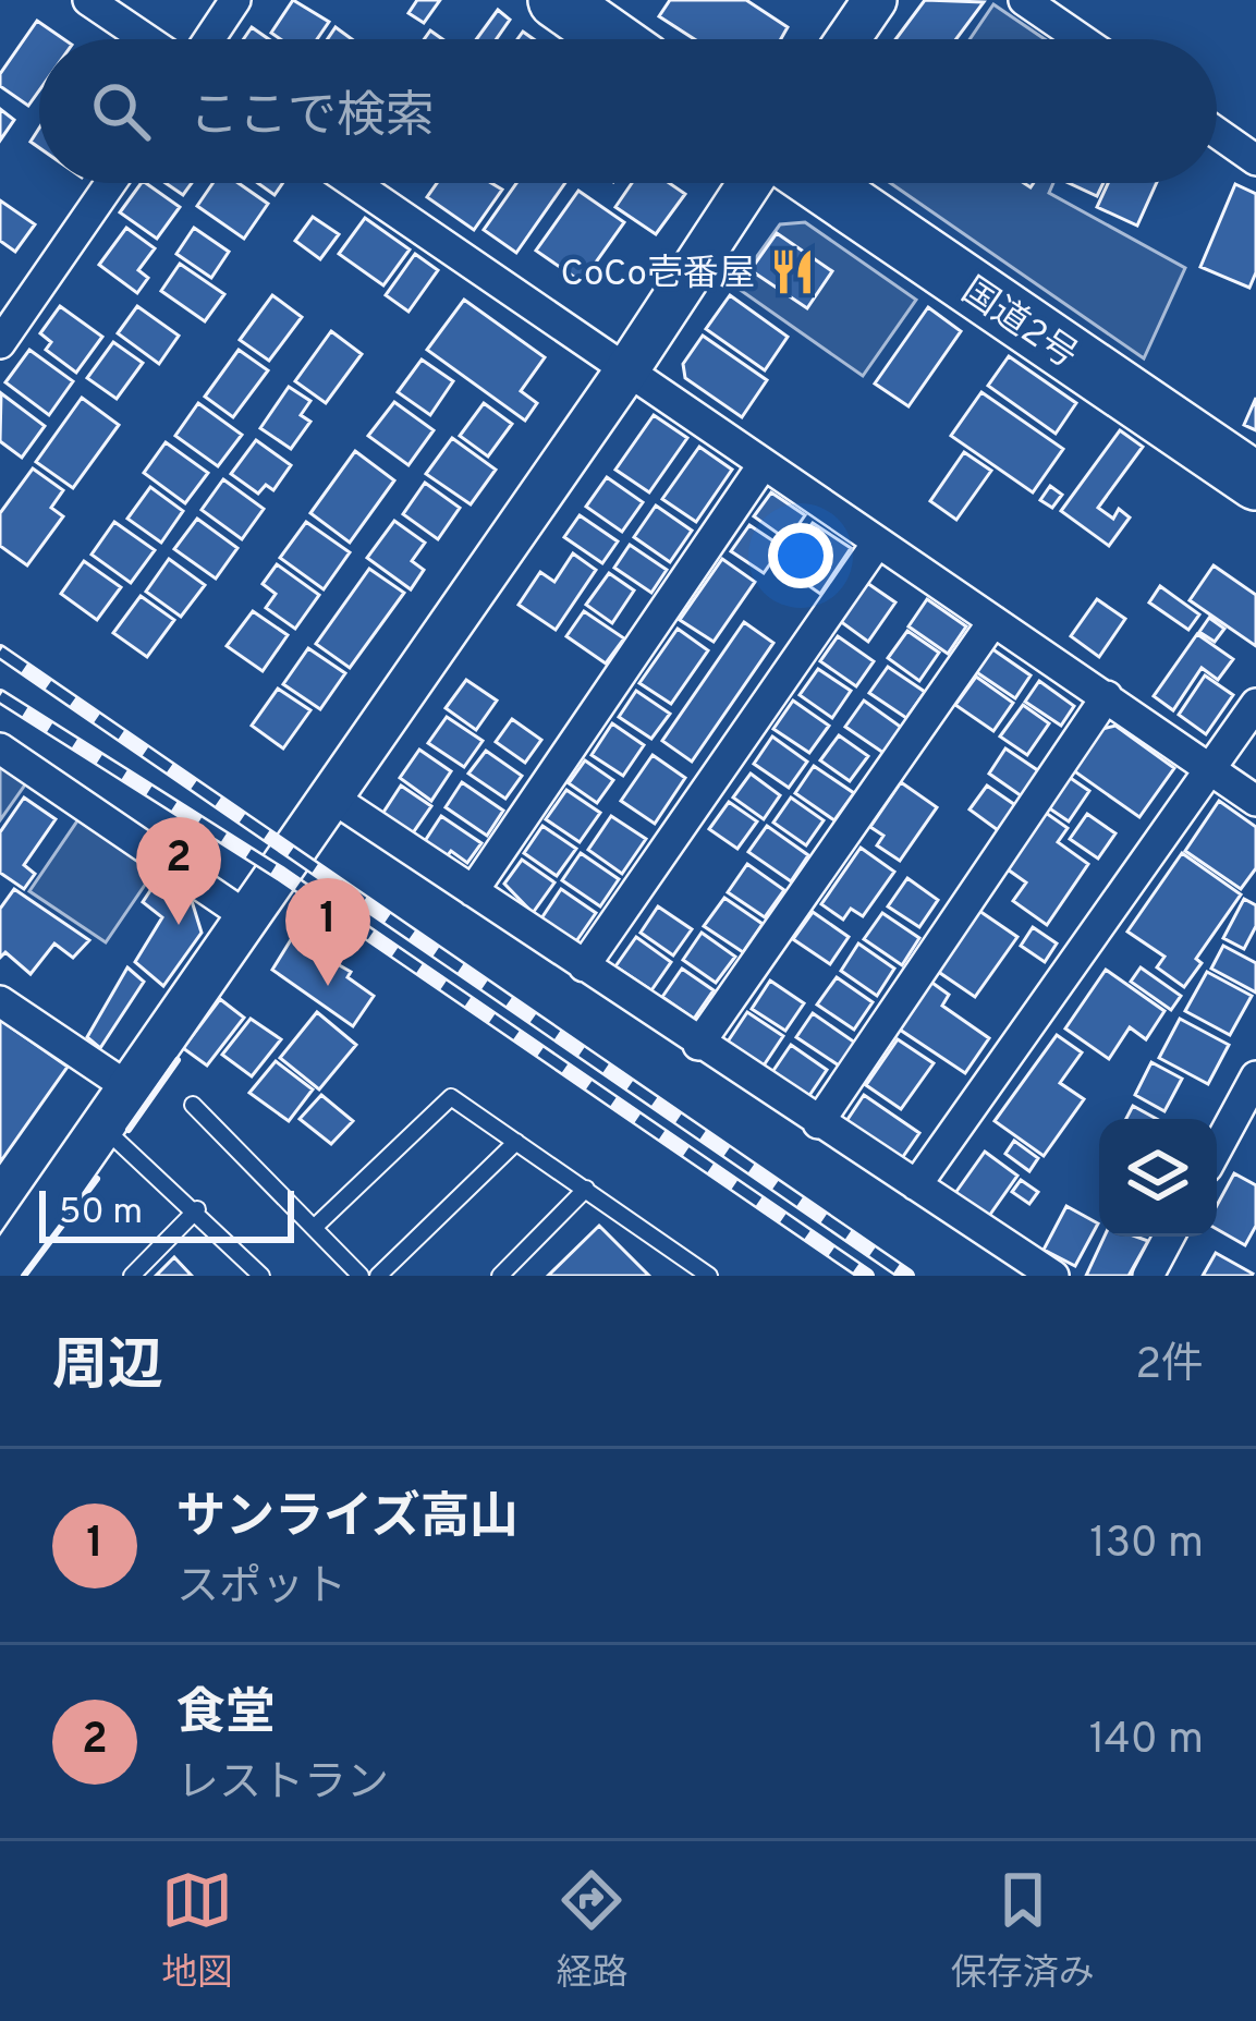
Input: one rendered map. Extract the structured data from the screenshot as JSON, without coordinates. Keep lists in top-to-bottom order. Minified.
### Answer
{"streets":{"highway":["国道2号"]},"places":{"restaurant":["CoCo壱番屋"]},"scale_bar":"50 m","page":{"search":"ここで検索","pins":["2","1"],"scale":"50 m","heading":["周辺","2件"],"list":[{"mark":"1","name":"サンライズ高山","note":"スポット","value":"130 m"},{"mark":"2","name":"食堂","note":"レストラン","value":"140 m"}],"nav":["地図","経路","保存済み"]}}
